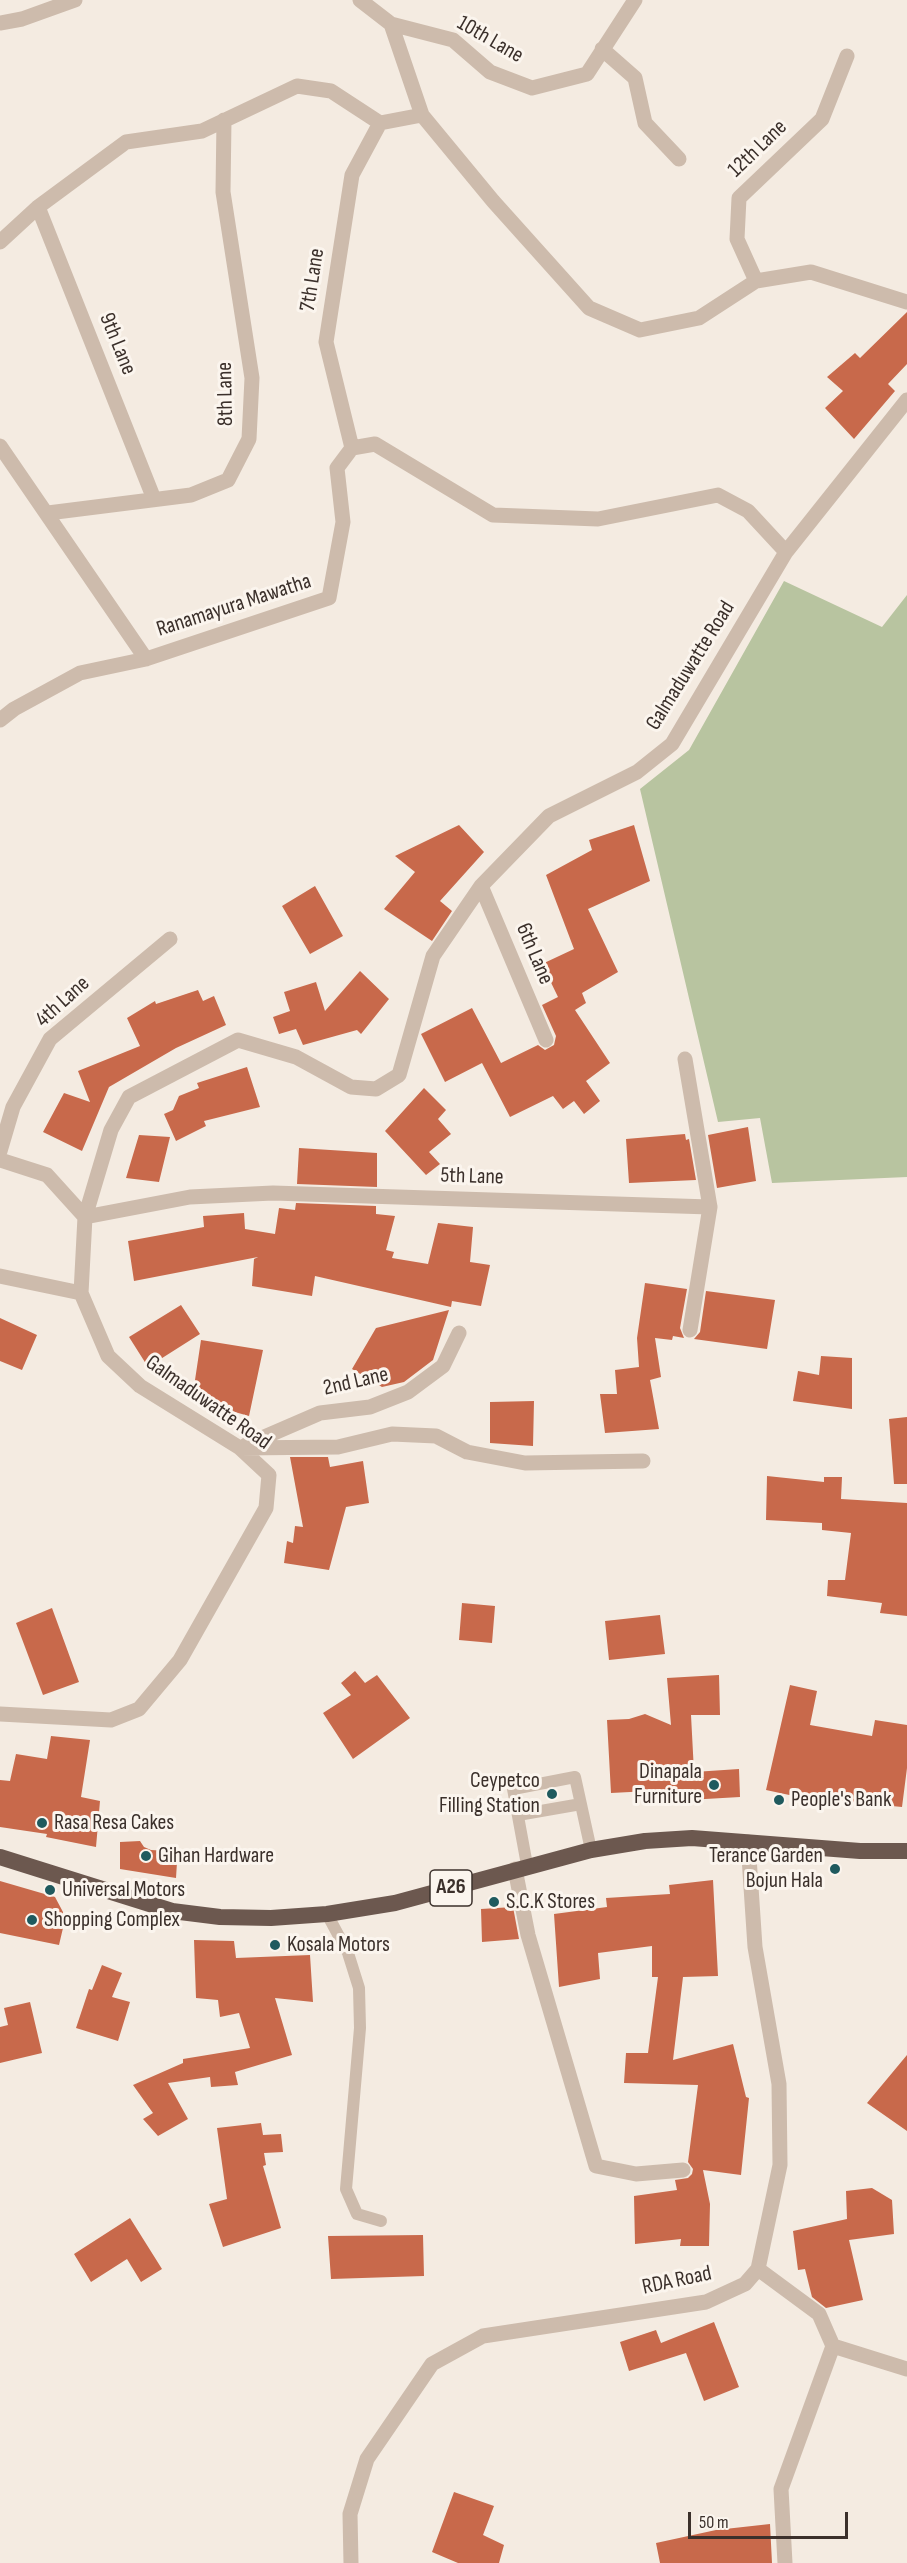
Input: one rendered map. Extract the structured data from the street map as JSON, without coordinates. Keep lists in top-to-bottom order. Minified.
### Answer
{"streets":{"highway":["A26"],"street":["10th Lane","12th Lane","7th Lane","9th Lane","8th Lane","Ranamayura Mawatha","Galmaduwatte Road","6th Lane","4th Lane","5th Lane","2nd Lane","RDA Road"]},"crossings":[["7th Lane","Ranamayura Mawatha"],["9th Lane","8th Lane"],["Galmaduwatte Road","6th Lane"],["Galmaduwatte Road","5th Lane"],["Galmaduwatte Road","2nd Lane"]],"places":["Dinapala Furniture","Ceypetco Filling Station","People's Bank","Rasa Resa Cakes","Gihan Hardware","Terance Garden Bojun Hala","Universal Motors","S.C.K Stores","Shopping Complex","Kosala Motors"],"scale_bar":"50 m"}
